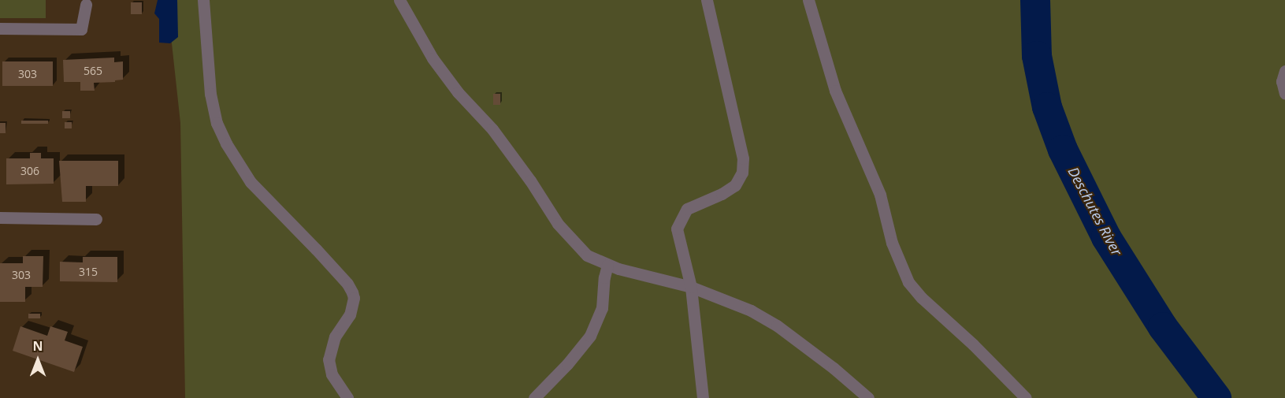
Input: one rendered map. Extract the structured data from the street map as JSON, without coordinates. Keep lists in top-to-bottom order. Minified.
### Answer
{"water":["Deschutes River"],"house_numbers":["565","303","306","315","303"],"north":"top"}
